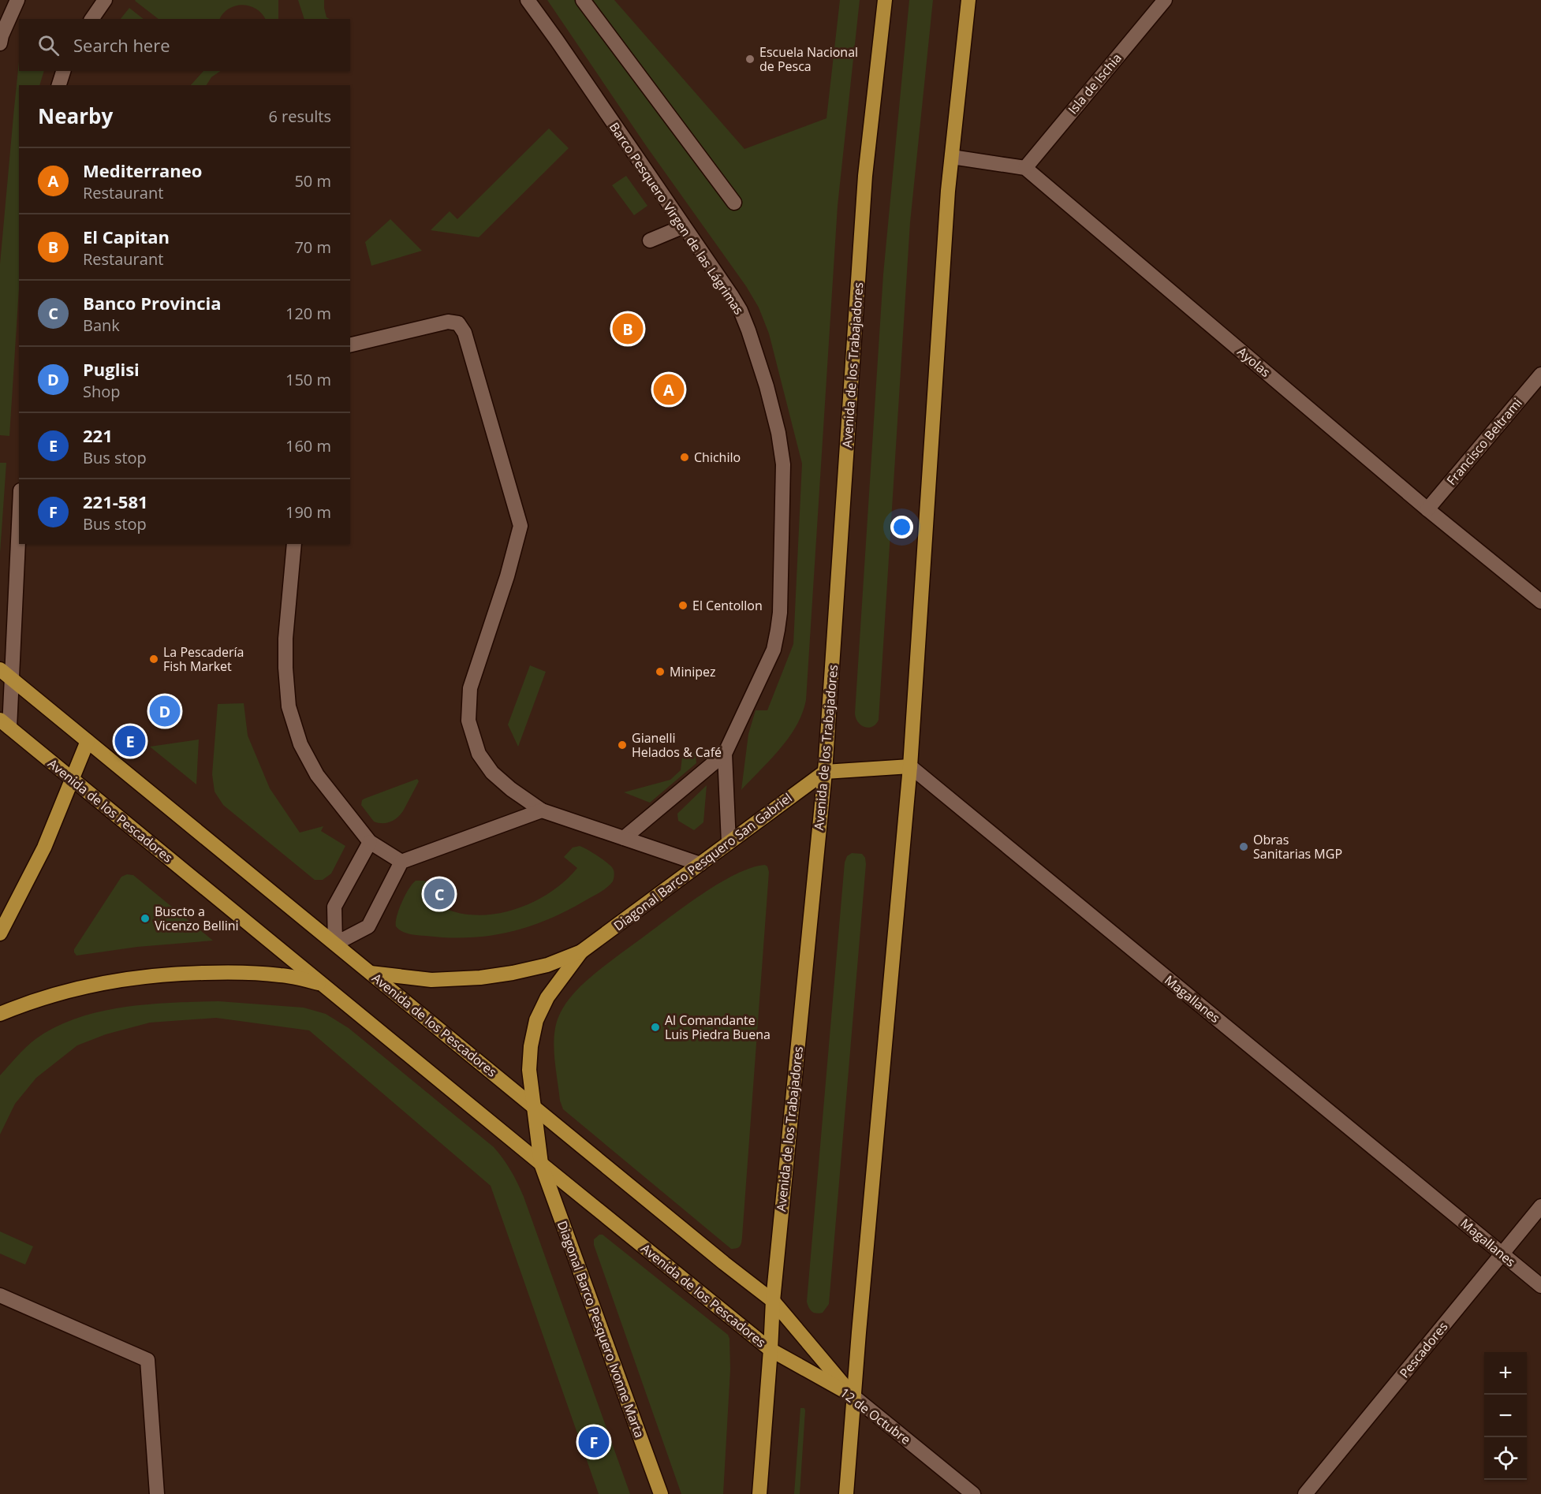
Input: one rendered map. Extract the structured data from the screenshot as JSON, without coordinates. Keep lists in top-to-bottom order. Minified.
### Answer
{"streets":{"main road":["Avenida de los Trabajadores","Avenida de los Pescadores","Diagonal Barco Pesquero San Gabriel","Diagonal Barco Pesquero Ivonne Marta","12 de Octubre"],"street":["Isla de Ischia","Barco Pesquero Virgen de las Lágrimas","Ayolas","Francisco Beltrami","Magallanes","Pescadores"]},"crossings":[["Isla de Ischia","Ayolas"],["Barco Pesquero Virgen de las Lágrimas","Diagonal Barco Pesquero San Gabriel"],["Ayolas","Francisco Beltrami"],["Avenida de los Trabajadores","Avenida de los Pescadores"],["Avenida de los Trabajadores","Diagonal Barco Pesquero San Gabriel"],["Avenida de los Trabajadores","12 de Octubre"],["Avenida de los Pescadores","Diagonal Barco Pesquero San Gabriel"],["Avenida de los Pescadores","Diagonal Barco Pesquero Ivonne Marta"],["Avenida de los Pescadores","12 de Octubre"],["Diagonal Barco Pesquero San Gabriel","Diagonal Barco Pesquero Ivonne Marta"],["Magallanes","Pescadores"]],"places":["Escuela Nacional de Pesca","Chichilo","El Centollon","La Pescadería Fish Market","Minipez","Gianelli Helados & Café","Obras Sanitarias MGP","Buscto a Vicenzo Bellini","Al Comandante Luis Piedra Buena"],"page":{"search":"Search here","heading":["Nearby","6 results"],"list":[{"mark":"A","name":"Mediterraneo","note":"Restaurant","value":"50 m"},{"mark":"B","name":"El Capitan","note":"Restaurant","value":"70 m"},{"mark":"C","name":"Banco Provincia","note":"Bank","value":"120 m"},{"mark":"D","name":"Puglisi","note":"Shop","value":"150 m"},{"mark":"E","name":"221","note":"Bus stop","value":"160 m"},{"mark":"F","name":"221-581","note":"Bus stop","value":"190 m"}],"pins":["B","A","D","E","C","F"],"map_buttons":["+","−"]}}
